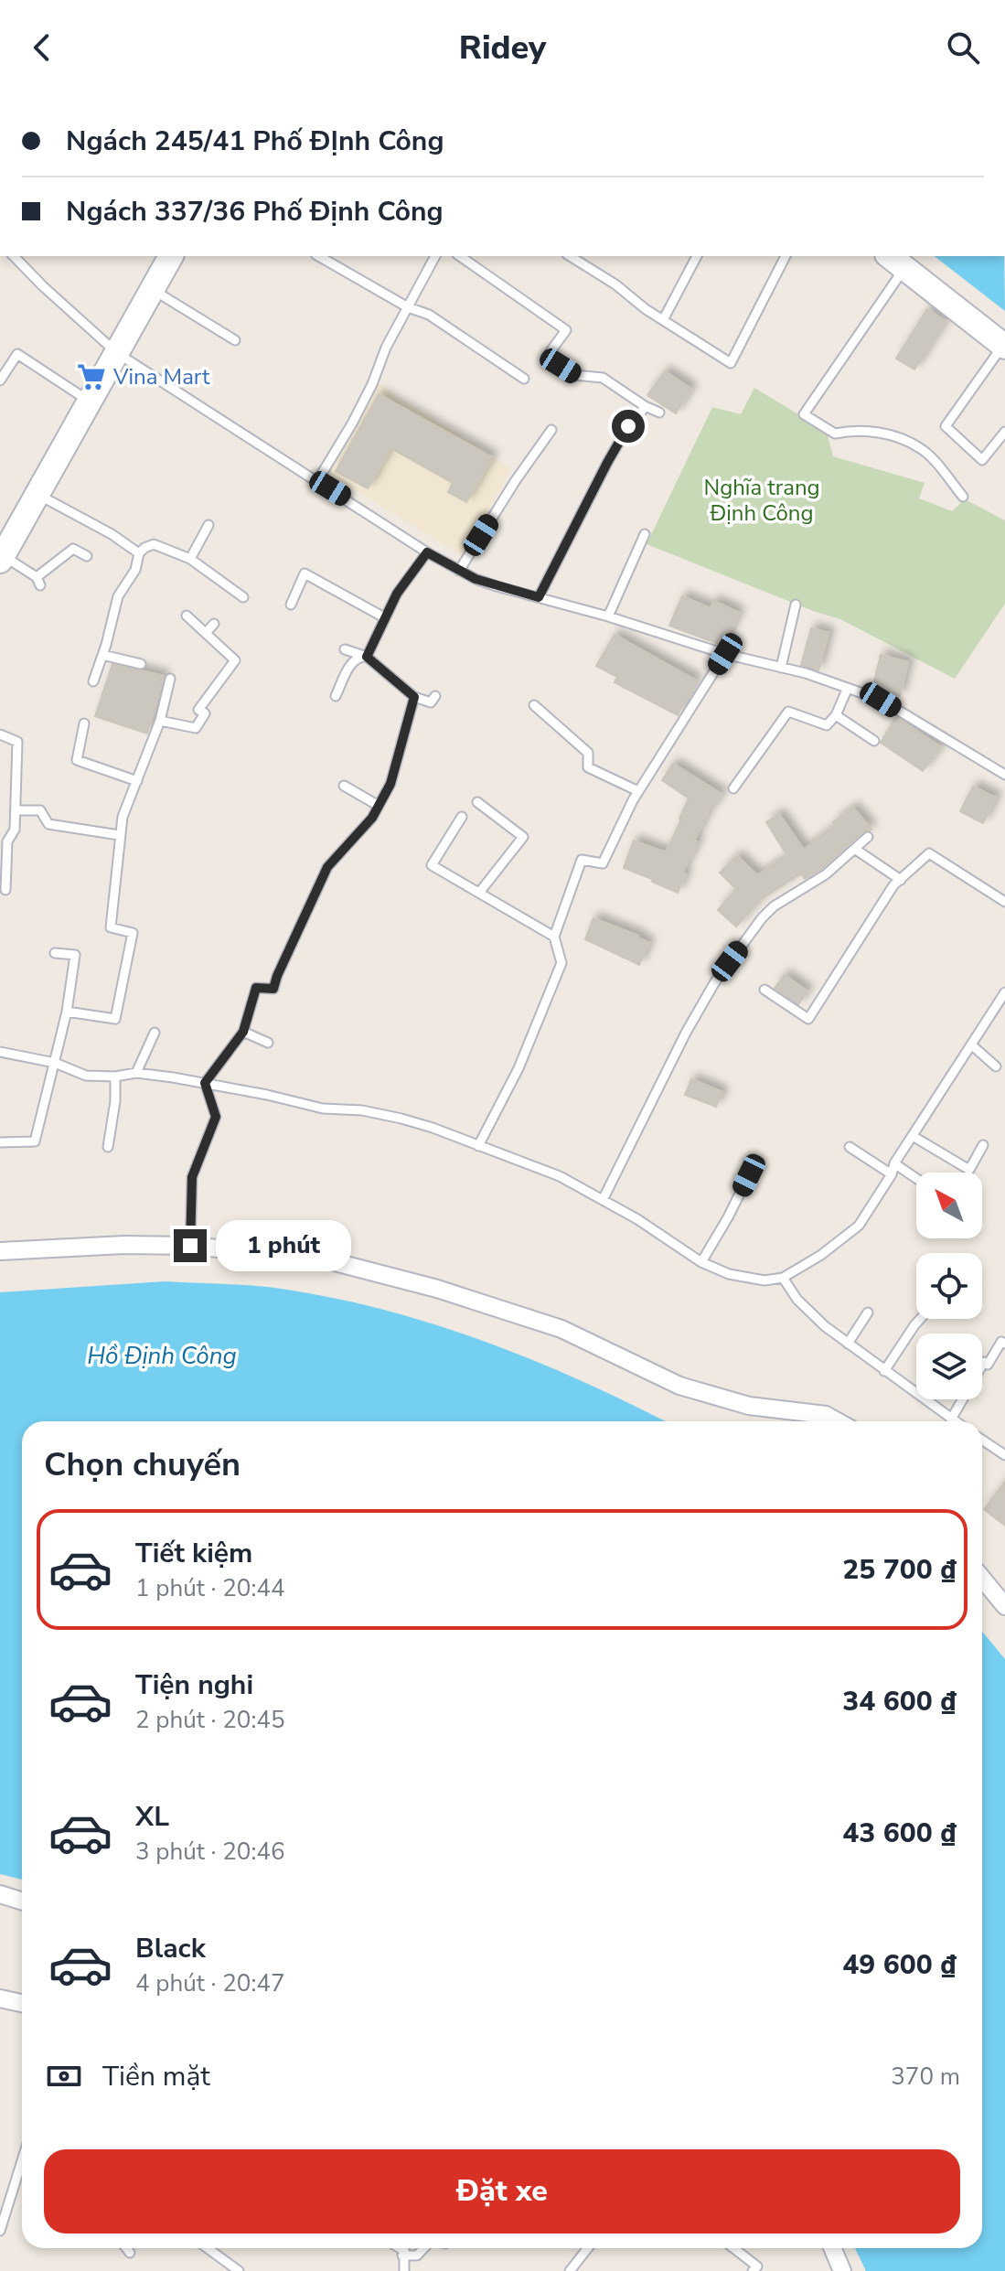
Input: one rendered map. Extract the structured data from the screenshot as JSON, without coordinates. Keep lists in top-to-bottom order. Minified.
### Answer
{"water":["Hồ Định Công"],"parks":["Nghĩa trang Định Công"],"places":{"supermarket":["Vina Mart"]},"north":"top left","page":{"header":"Ridey","banner":["Ngách 245/41 Phố ĐỊnh Công","Ngách 337/36 Phố Định Công"],"bubble":"1 phút","heading":"Chọn chuyến","list":[{"name":"Tiết kiệm","note":"1 phút · 20:44","value":"25 700 ₫"},{"name":"Tiện nghi","note":"2 phút · 20:45","value":"34 600 ₫"},{"name":"XL","note":"3 phút · 20:46","value":"43 600 ₫"},{"name":"Black","note":"4 phút · 20:47","value":"49 600 ₫"}],"pay":["Tiền mặt","370 m"],"buttons":"Đặt xe"}}
